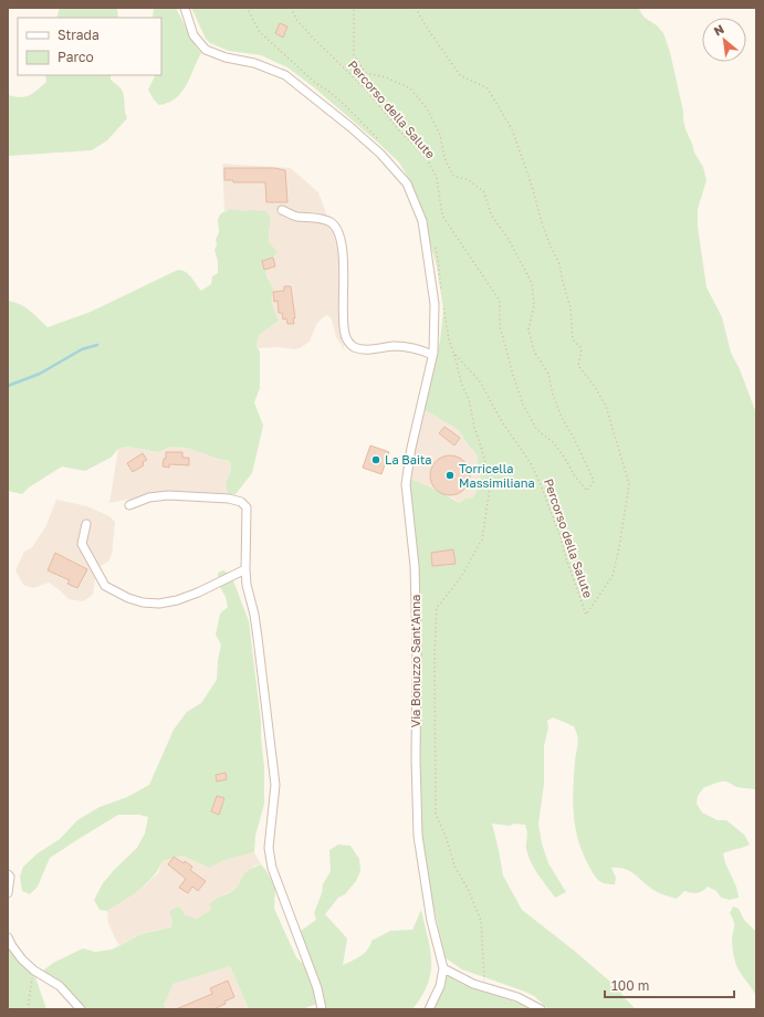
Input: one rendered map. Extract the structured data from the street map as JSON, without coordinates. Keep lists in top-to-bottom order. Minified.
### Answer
{"streets":{"street":["Via Bonuzzo Sant'Anna"],"path":["Percorso della Salute"]},"places":["La Baita","Torricella Massimiliana"],"legend":["Strada","Parco"],"scale_bar":"100 m","north":"top left"}
